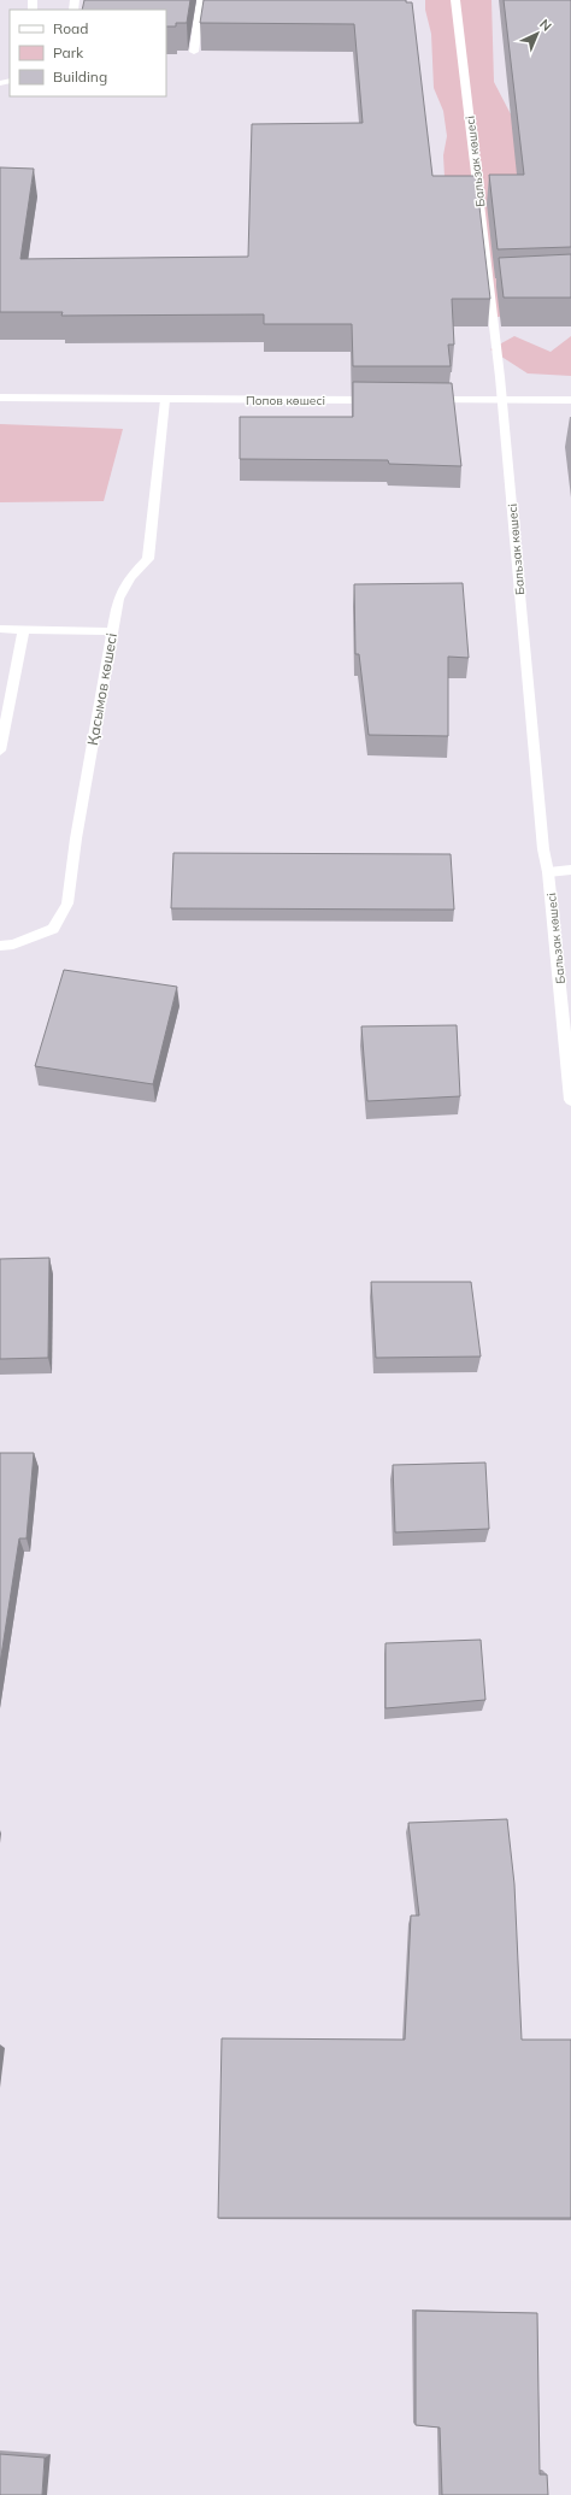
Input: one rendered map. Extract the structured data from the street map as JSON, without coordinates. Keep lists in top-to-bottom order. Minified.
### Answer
{"streets":{"street":["Бальзак көшесі","Попов көшесі","Қасымов көшесі"]},"crossings":[["Попов көшесі","Қасымов көшесі"]],"legend":["Road","Park","Building"],"north":"top right"}
